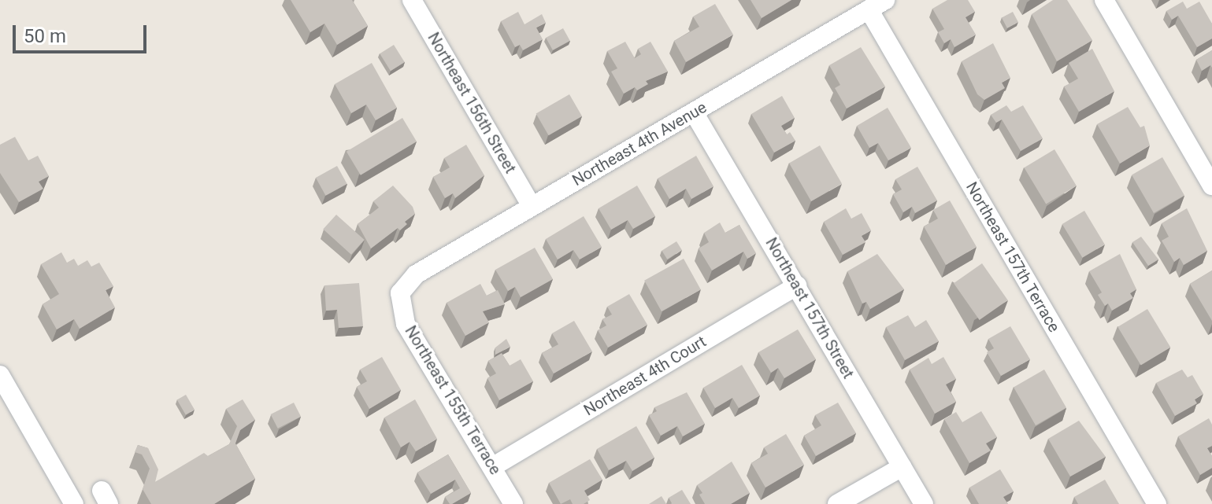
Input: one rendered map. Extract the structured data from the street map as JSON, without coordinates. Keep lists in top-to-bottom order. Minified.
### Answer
{"streets":{"street":["Northeast 156th Street","Northeast 4th Avenue","Northeast 157th Terrace","Northeast 157th Street","Northeast 4th Court","Northeast 155th Terrace"]},"crossings":[["Northeast 156th Street","Northeast 4th Avenue"],["Northeast 4th Avenue","Northeast 157th Terrace"],["Northeast 4th Avenue","Northeast 157th Street"],["Northeast 4th Avenue","Northeast 155th Terrace"],["Northeast 157th Street","Northeast 4th Court"],["Northeast 4th Court","Northeast 155th Terrace"]],"scale_bar":"50 m"}
